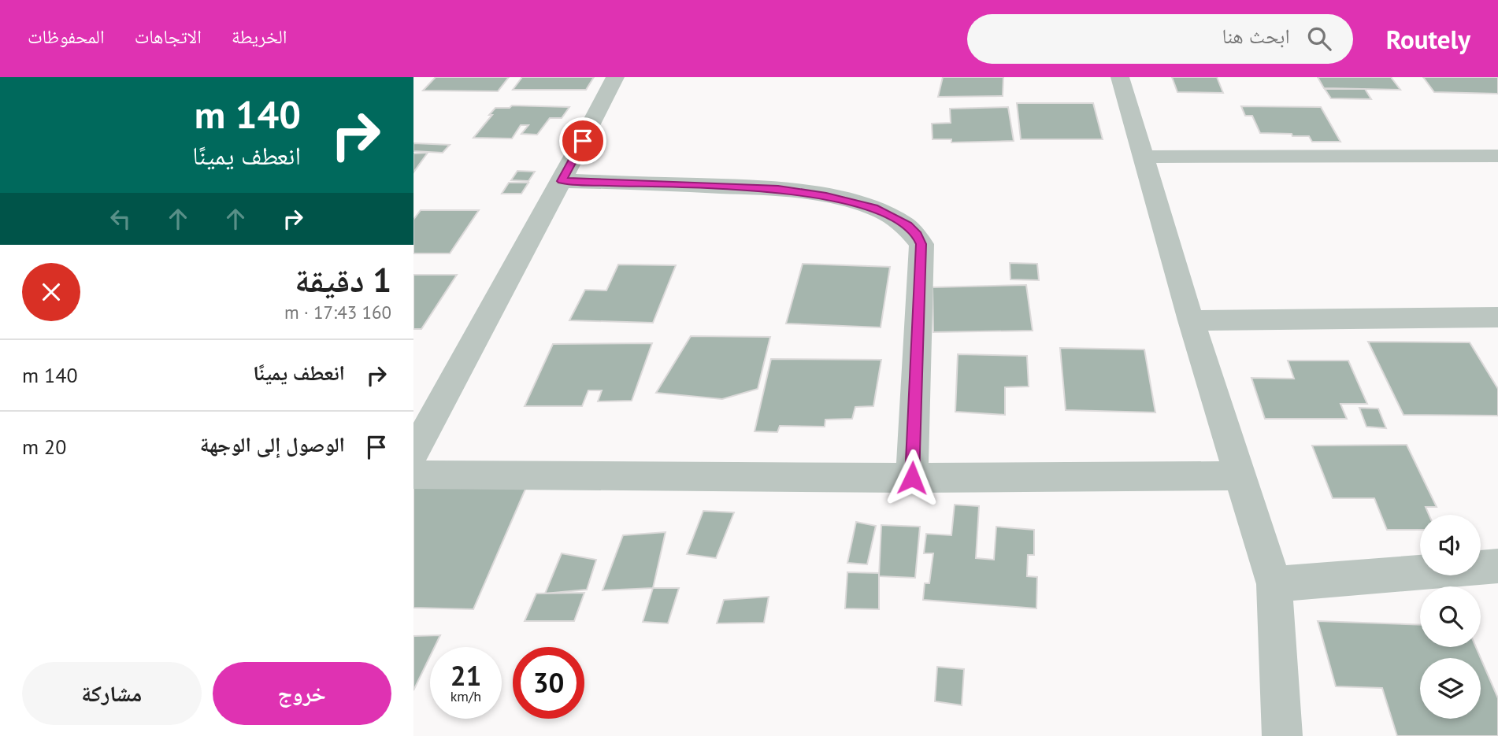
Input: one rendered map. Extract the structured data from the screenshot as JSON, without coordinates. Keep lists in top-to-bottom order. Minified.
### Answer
{"page":{"header":"Routely","search":"ابحث هنا","nav":["الخريطة","الاتجاهات","المحفوظات"],"turn":["140 m","انعطف يمينًا"],"heading":["1 دقيقة","160 m · 17:43"],"list":[{"name":"انعطف يمينًا","value":"140 m"},{"name":"الوصول إلى الوجهة","value":"20 m"}],"speed":"21 km/h","limit":"30","buttons":["خروج","مشاركة"]}}
